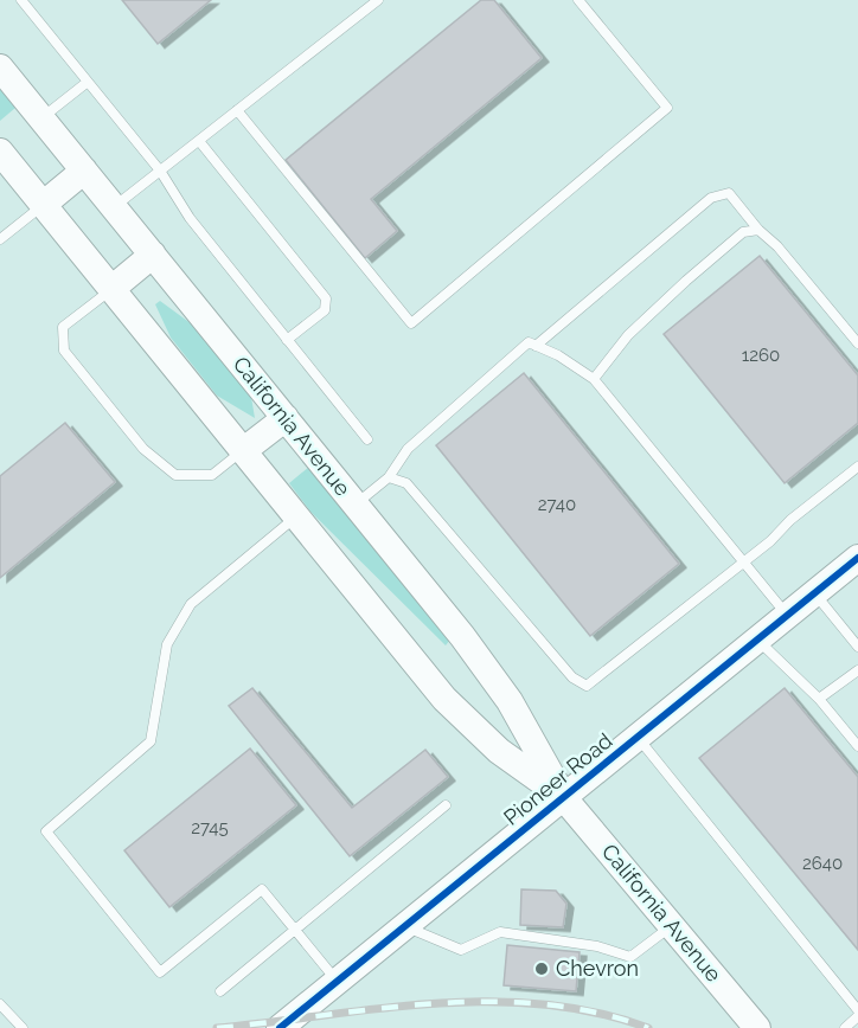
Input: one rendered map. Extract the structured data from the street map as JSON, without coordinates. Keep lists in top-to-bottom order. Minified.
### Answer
{"streets":{"main road":["California Avenue","Pioneer Road"]},"crossings":[["California Avenue","Pioneer Road"]],"places":["Chevron"],"house_numbers":["1260","2740","2745","2640"]}
